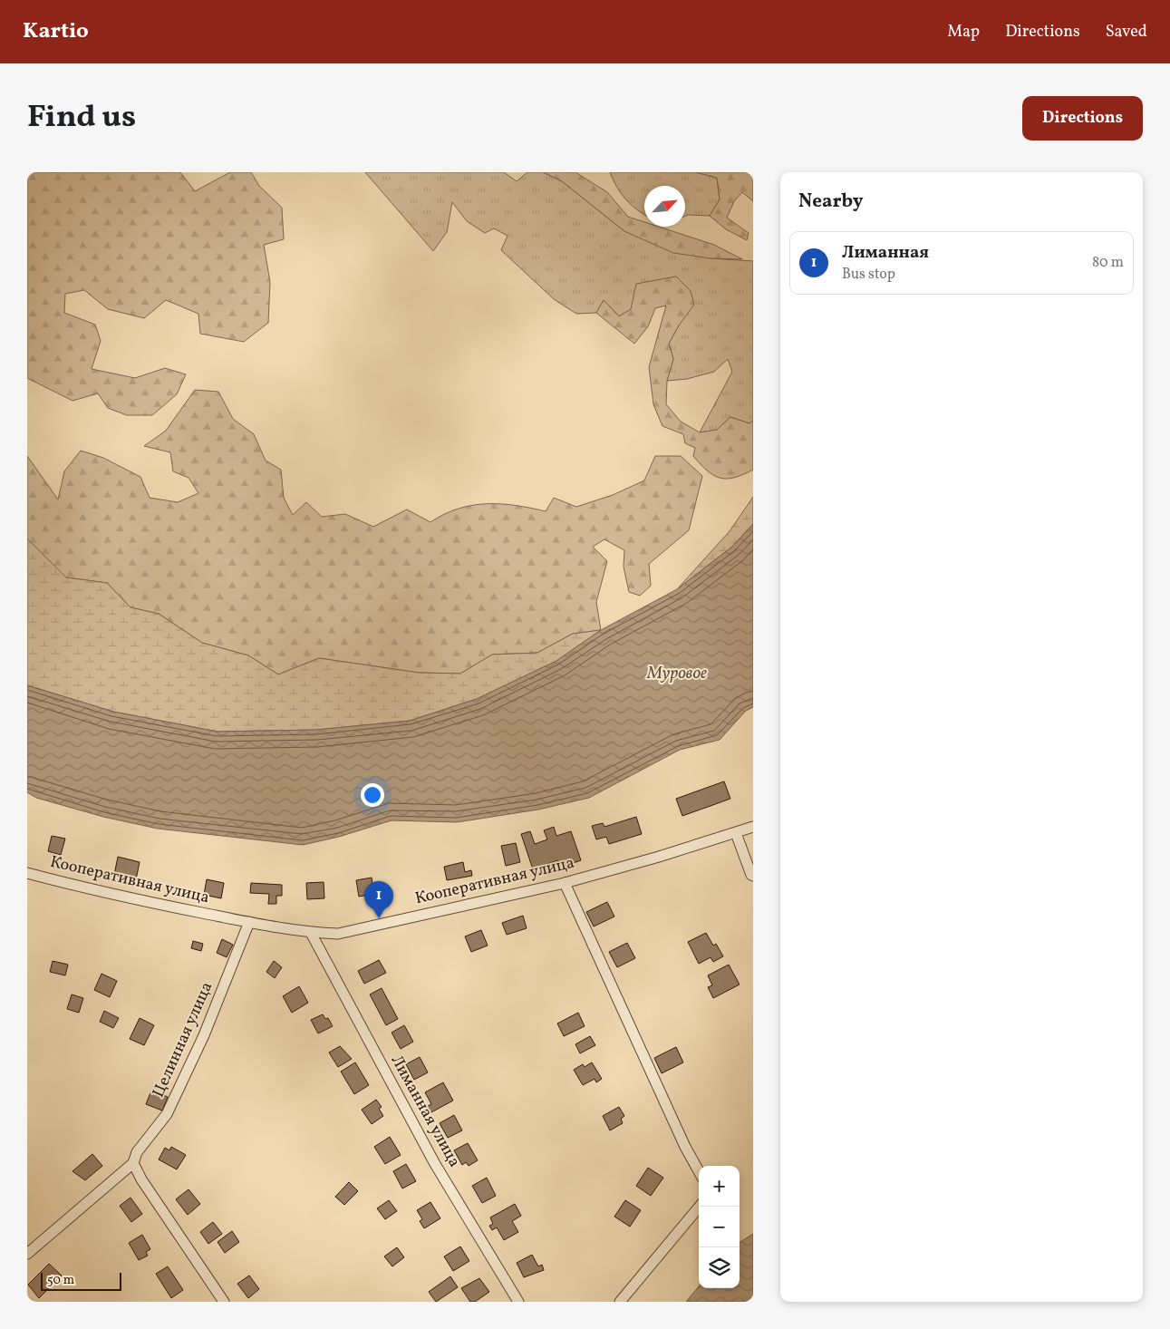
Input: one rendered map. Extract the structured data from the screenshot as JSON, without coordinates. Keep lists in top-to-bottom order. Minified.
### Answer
{"streets":{"street":["Кооперативная улица","Целинная улица","Лиманная улица"]},"crossings":[["Кооперативная улица","Целинная улица"],["Кооперативная улица","Лиманная улица"]],"water":["Муровое"],"scale_bar":"50 m","north":"top right","page":{"header":"Kartio","nav":["Map","Directions","Saved"],"title":"Find us","buttons":"Directions","heading":"Nearby","list":[{"mark":"1","name":"Лиманная","note":"Bus stop","value":"80 m"}],"pins":"1","map_buttons":["+","−"],"scale":"50 m"}}
